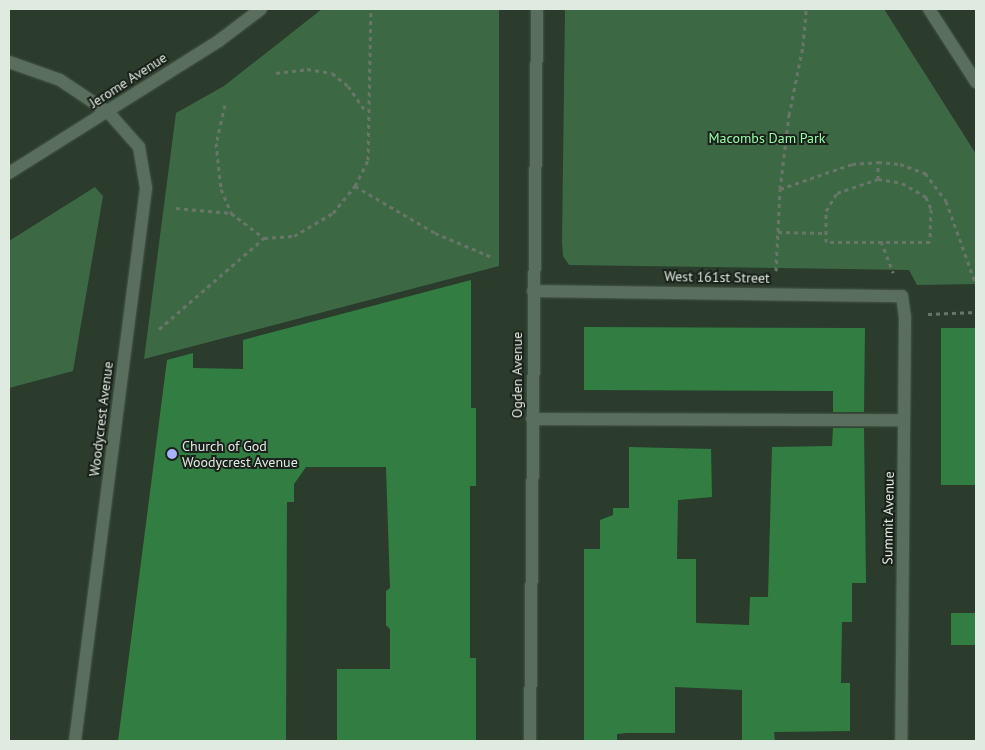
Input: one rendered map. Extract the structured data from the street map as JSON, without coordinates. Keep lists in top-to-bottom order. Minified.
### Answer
{"streets":{"street":["Jerome Avenue","West 161st Street","Ogden Avenue","Woodycrest Avenue","Summit Avenue"]},"crossings":[["Jerome Avenue","Woodycrest Avenue"],["West 161st Street","Ogden Avenue"],["West 161st Street","Summit Avenue"]],"parks":["Macombs Dam Park"],"places":["Church of God Woodycrest Avenue"]}
